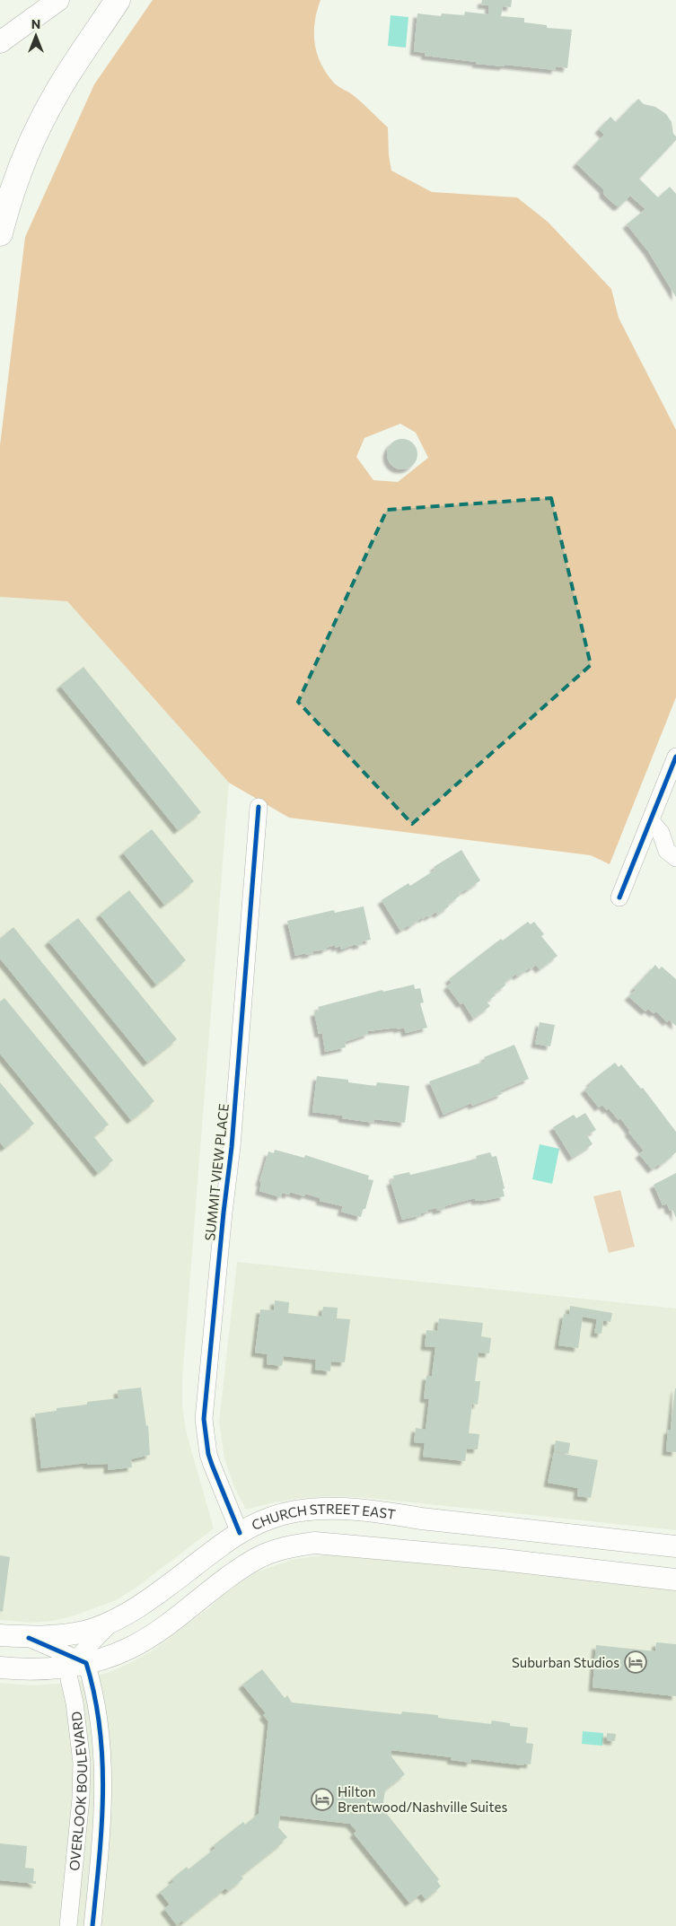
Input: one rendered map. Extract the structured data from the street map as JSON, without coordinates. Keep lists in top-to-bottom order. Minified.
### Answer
{"streets":{"main road":["CHURCH STREET EAST"],"street":["SUMMIT VIEW PLACE","OVERLOOK BOULEVARD"]},"crossings":[["SUMMIT VIEW PLACE","CHURCH STREET EAST"],["CHURCH STREET EAST","OVERLOOK BOULEVARD"]],"places":{"hotel":["Suburban Studios","Hilton Brentwood/Nashville Suites"]},"north":"top"}
